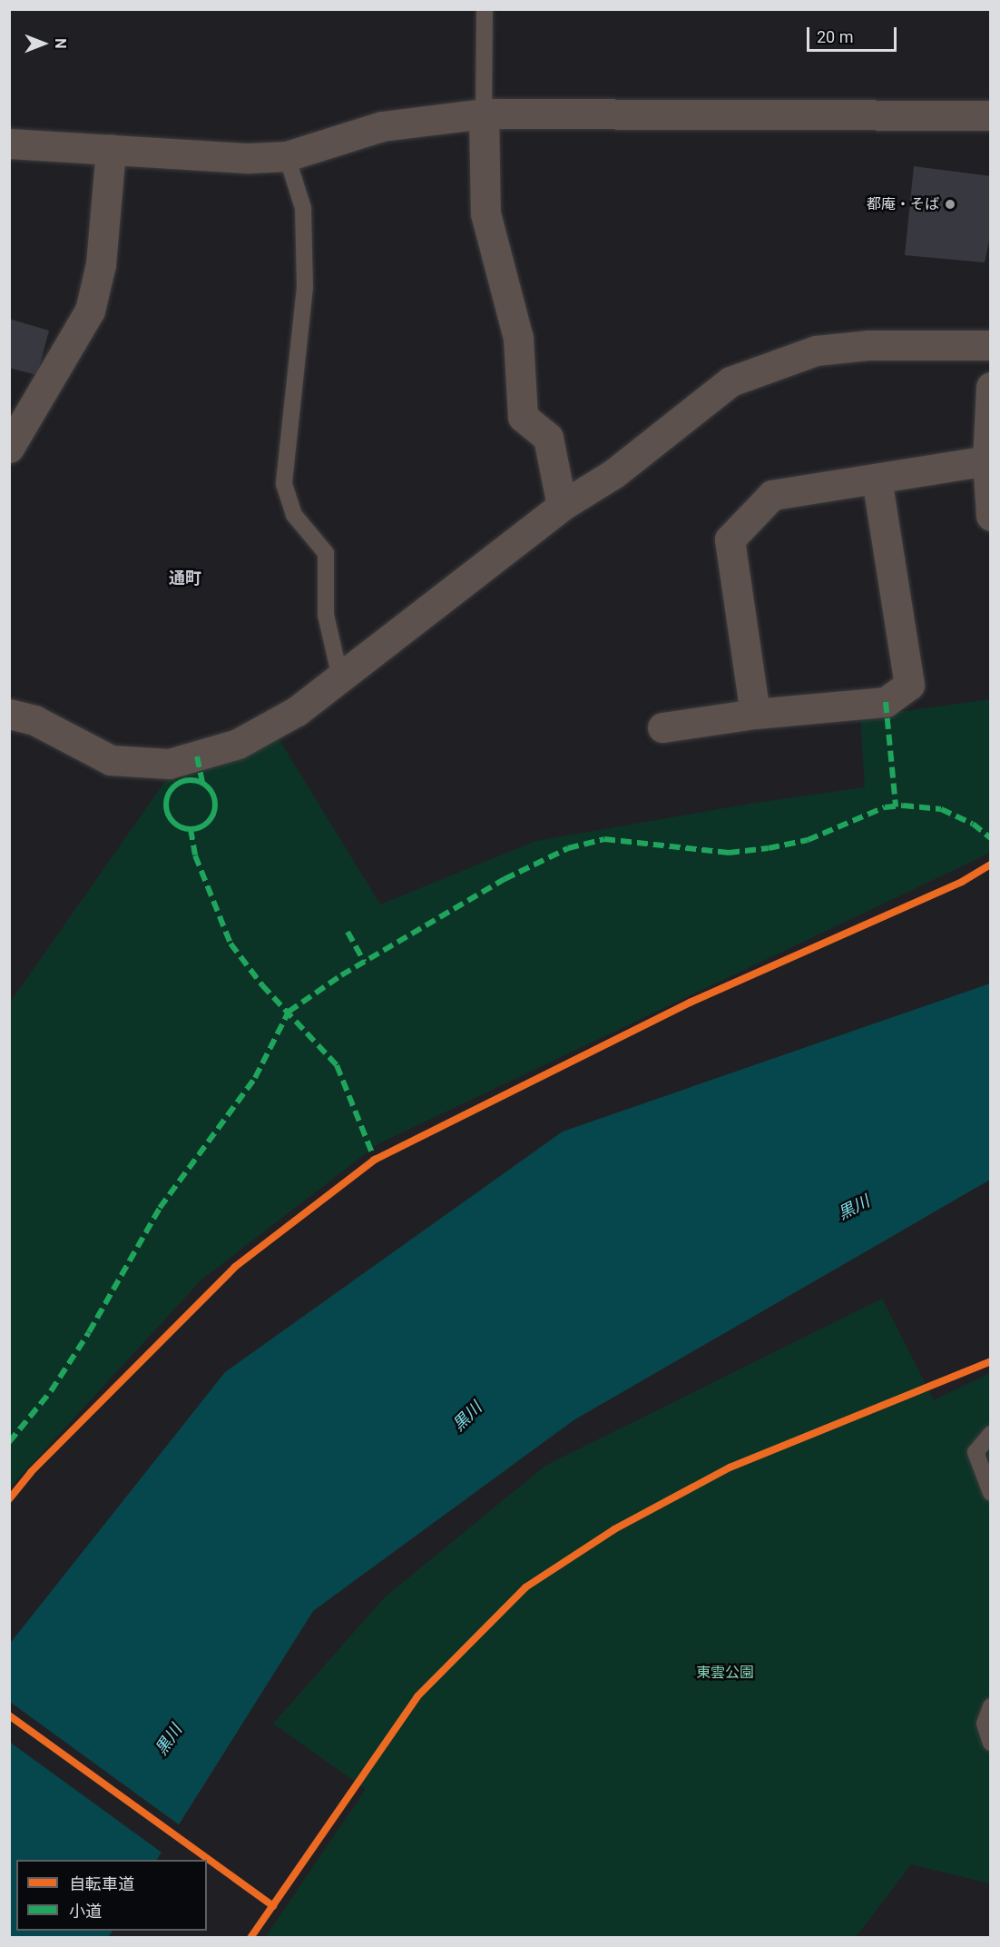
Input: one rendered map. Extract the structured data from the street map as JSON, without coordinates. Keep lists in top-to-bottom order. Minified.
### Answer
{"districts":["通町"],"water":["黒川"],"parks":["東雲公園"],"places":["都庵・そば"],"legend":["自転車道","小道"],"scale_bar":"20 m","north":"right"}
